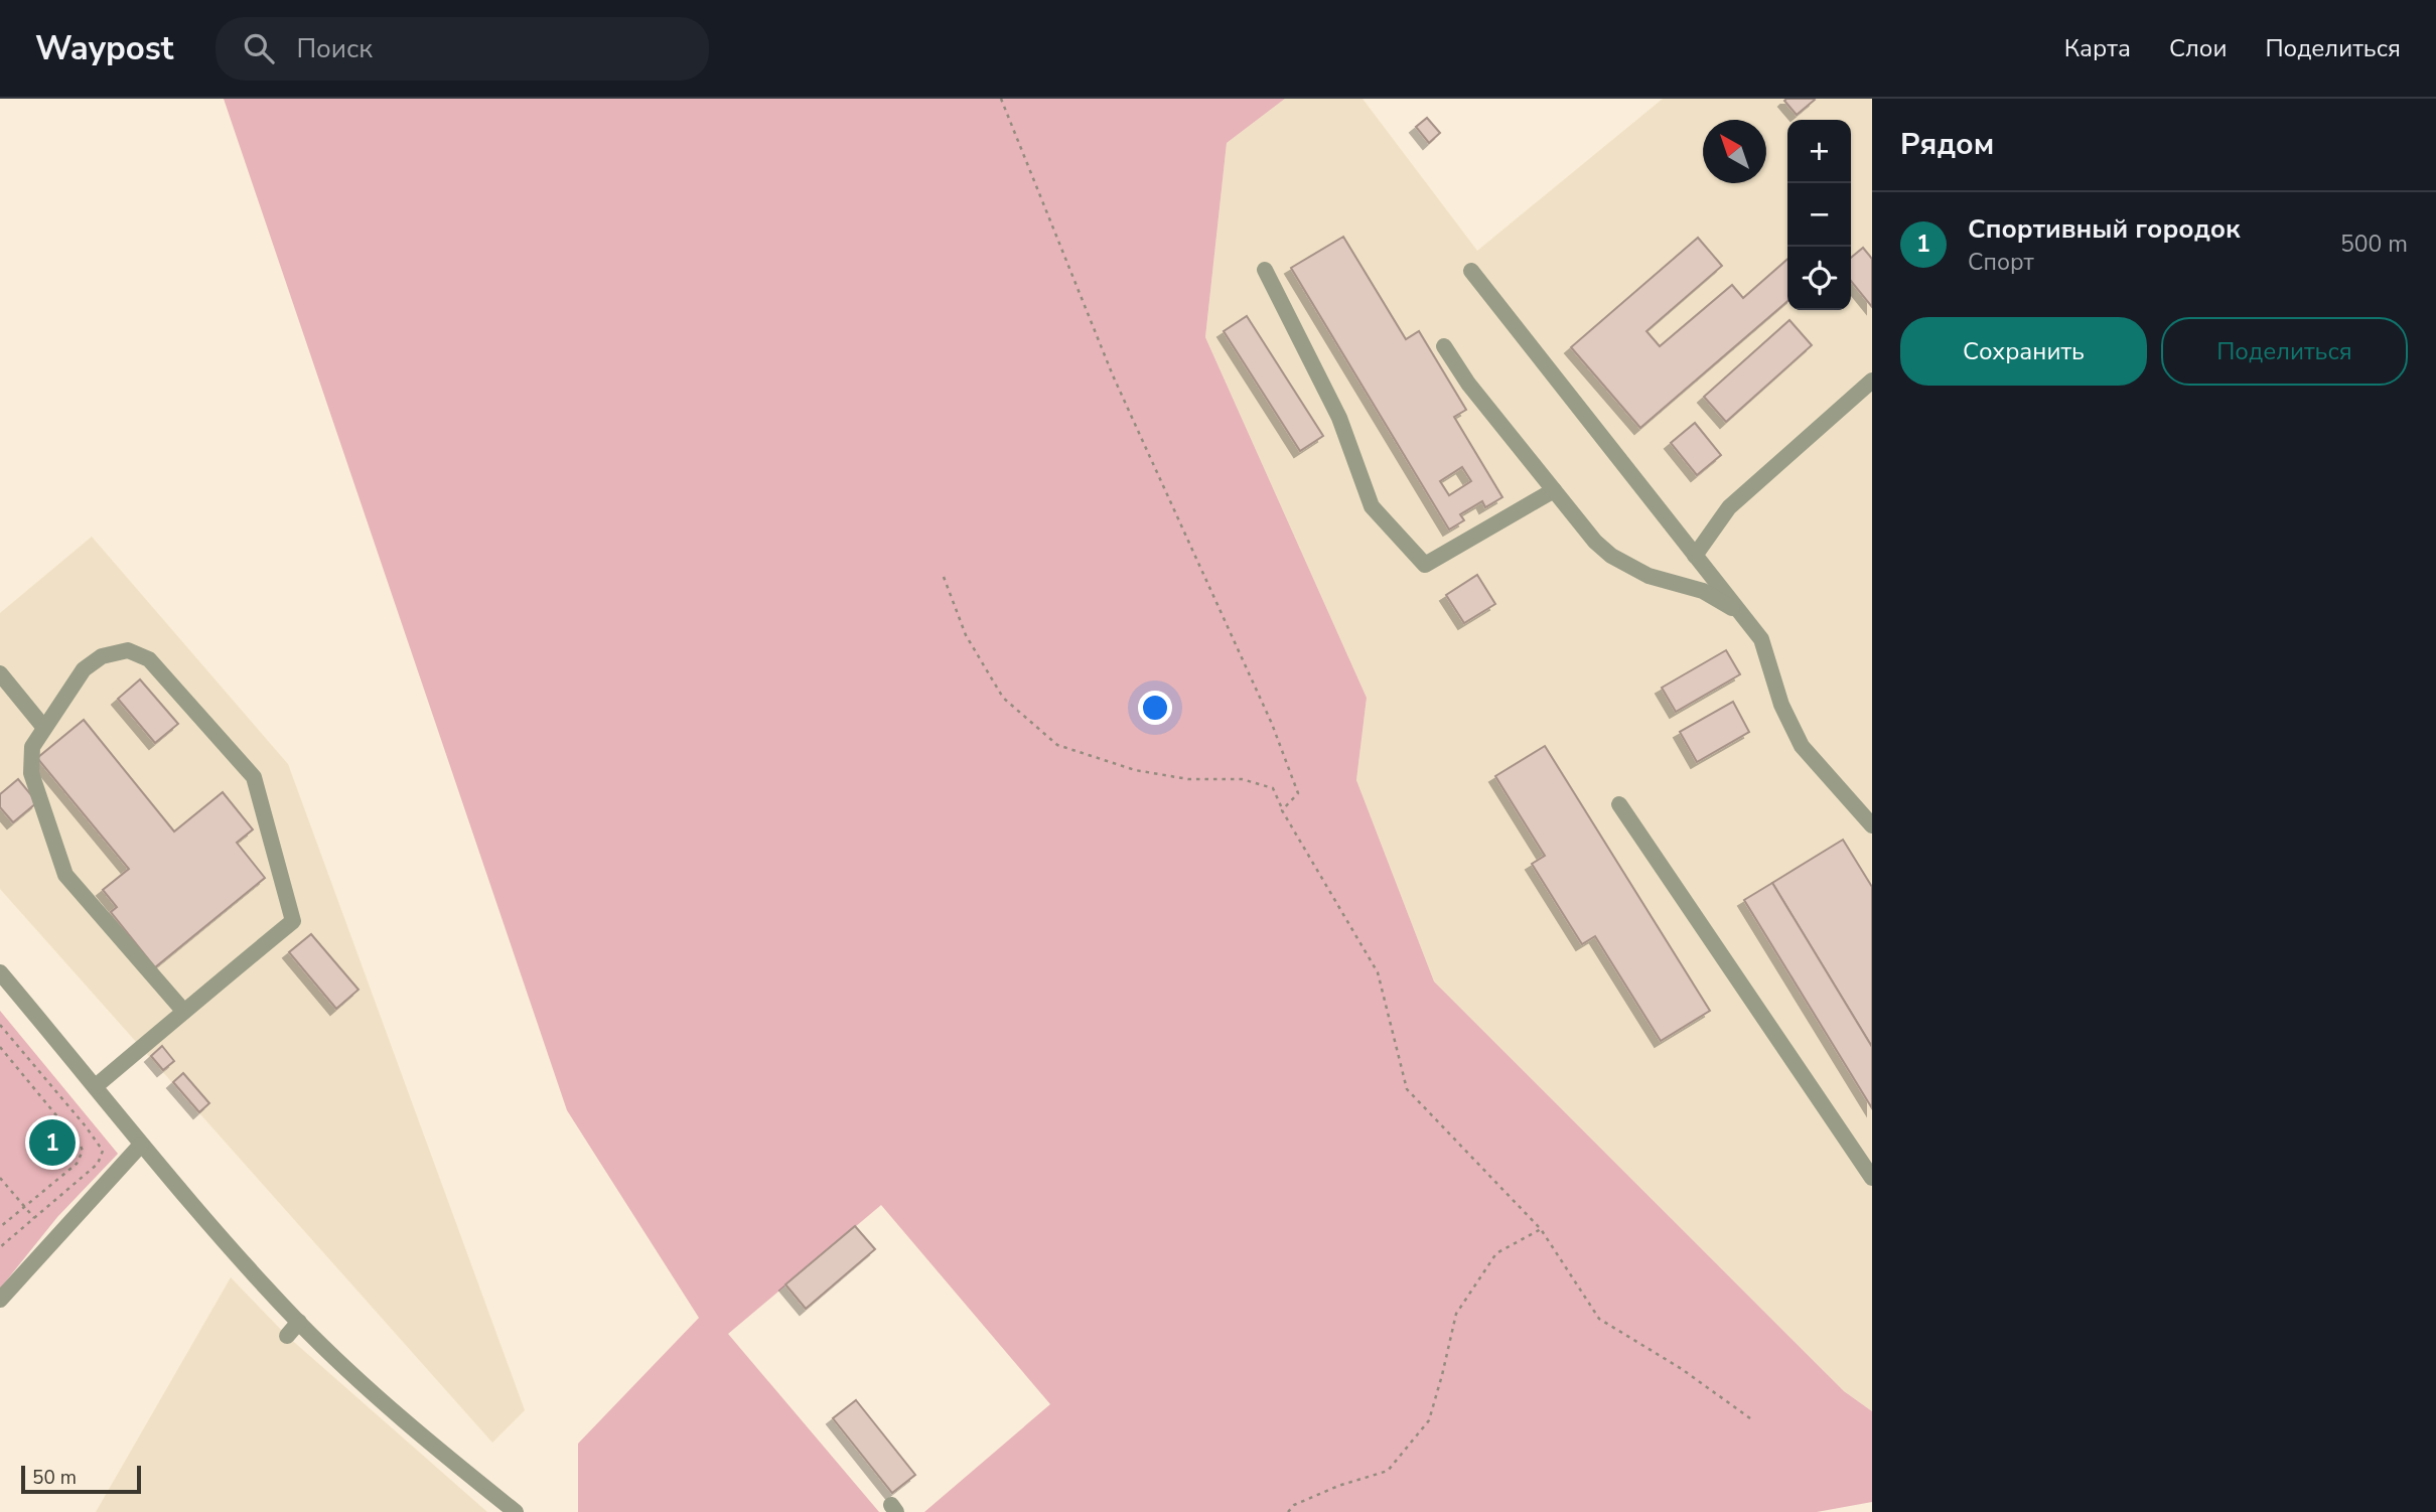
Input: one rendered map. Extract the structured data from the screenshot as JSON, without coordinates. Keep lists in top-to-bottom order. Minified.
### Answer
{"scale_bar":"50 m","north":"top left","page":{"header":"Waypost","search":"Поиск","nav":["Карта","Слои","Поделиться"],"heading":"Рядом","map_buttons":["+","−"],"list":[{"mark":"1","name":"Спортивный городок","note":"Спорт","value":"500 m"}],"buttons":["Сохранить","Поделиться"],"pins":"1","scale":"50 m"}}
